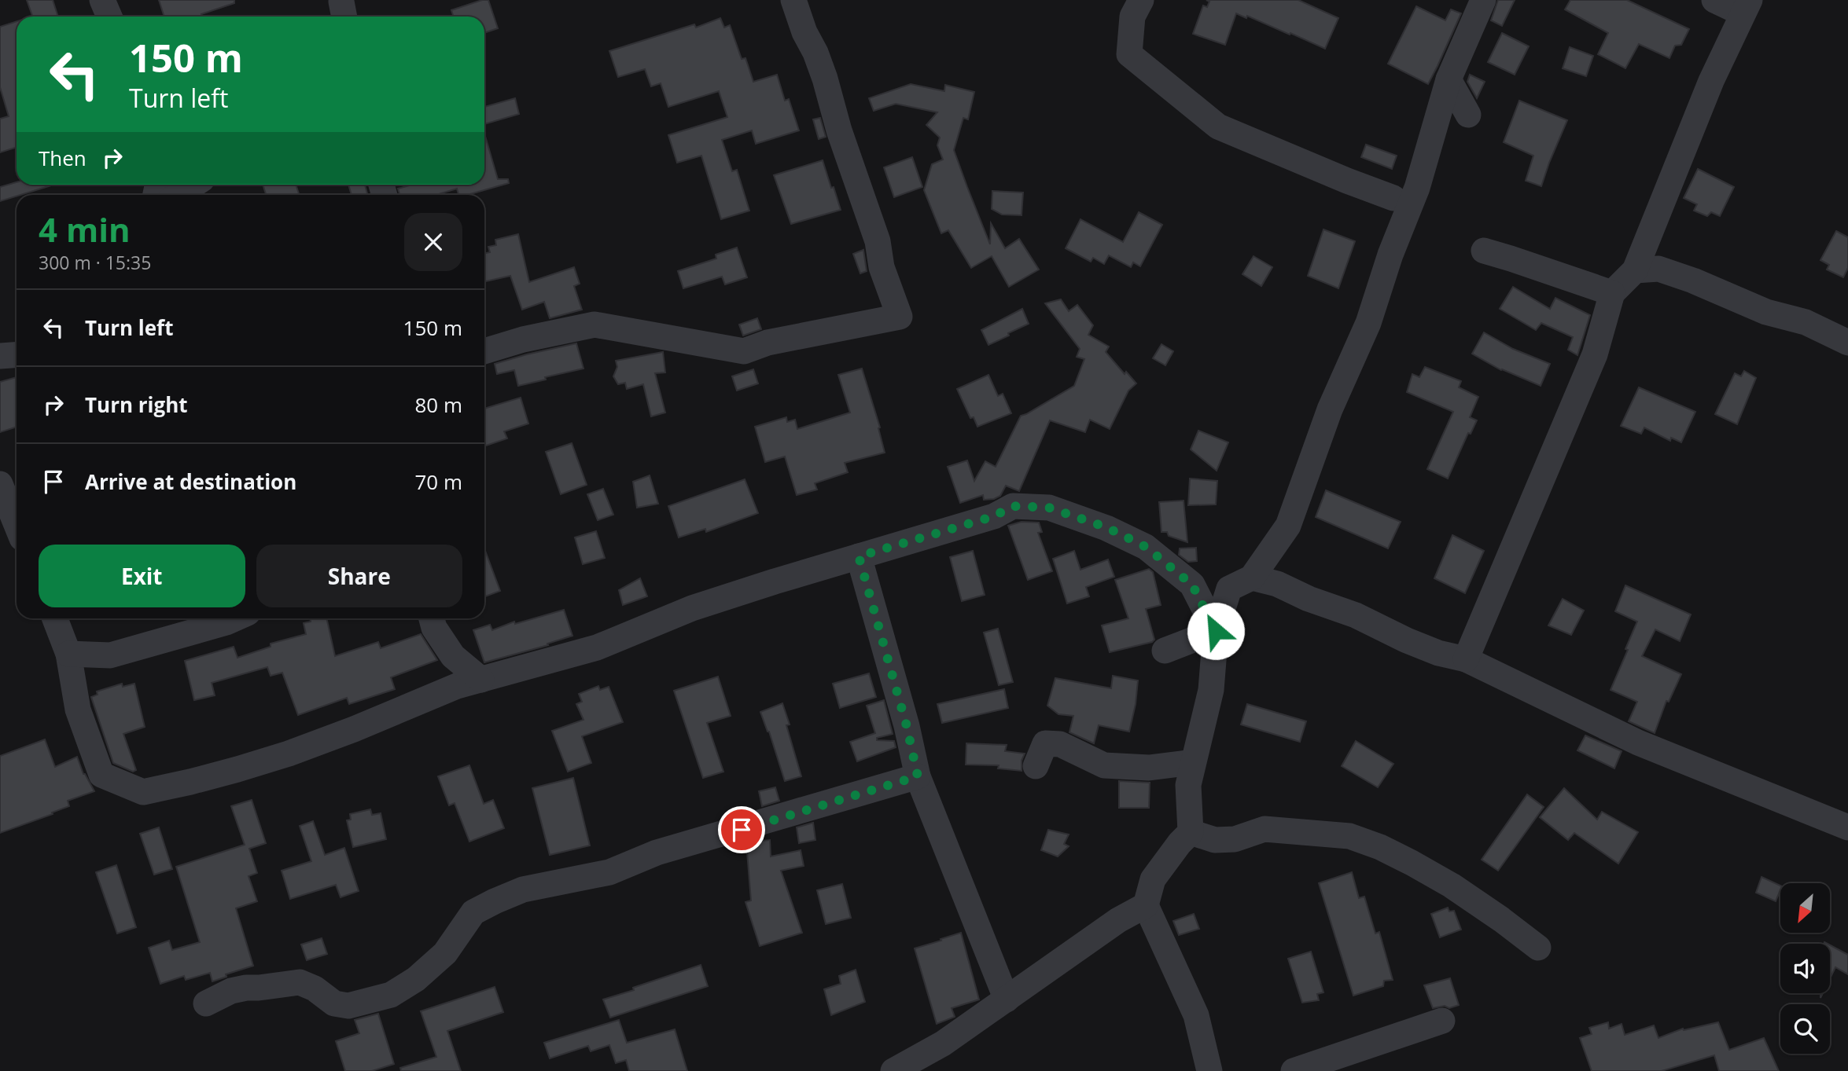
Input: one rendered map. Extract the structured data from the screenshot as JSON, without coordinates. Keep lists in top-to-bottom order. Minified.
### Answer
{"north":"bottom left","page":{"turn":["150 m","Turn left"],"then":"Then","heading":["4 min","300 m · 15:35"],"list":[{"name":"Turn left","value":"150 m"},{"name":"Turn right","value":"80 m"},{"name":"Arrive at destination","value":"70 m"}],"buttons":["Exit","Share"]}}
